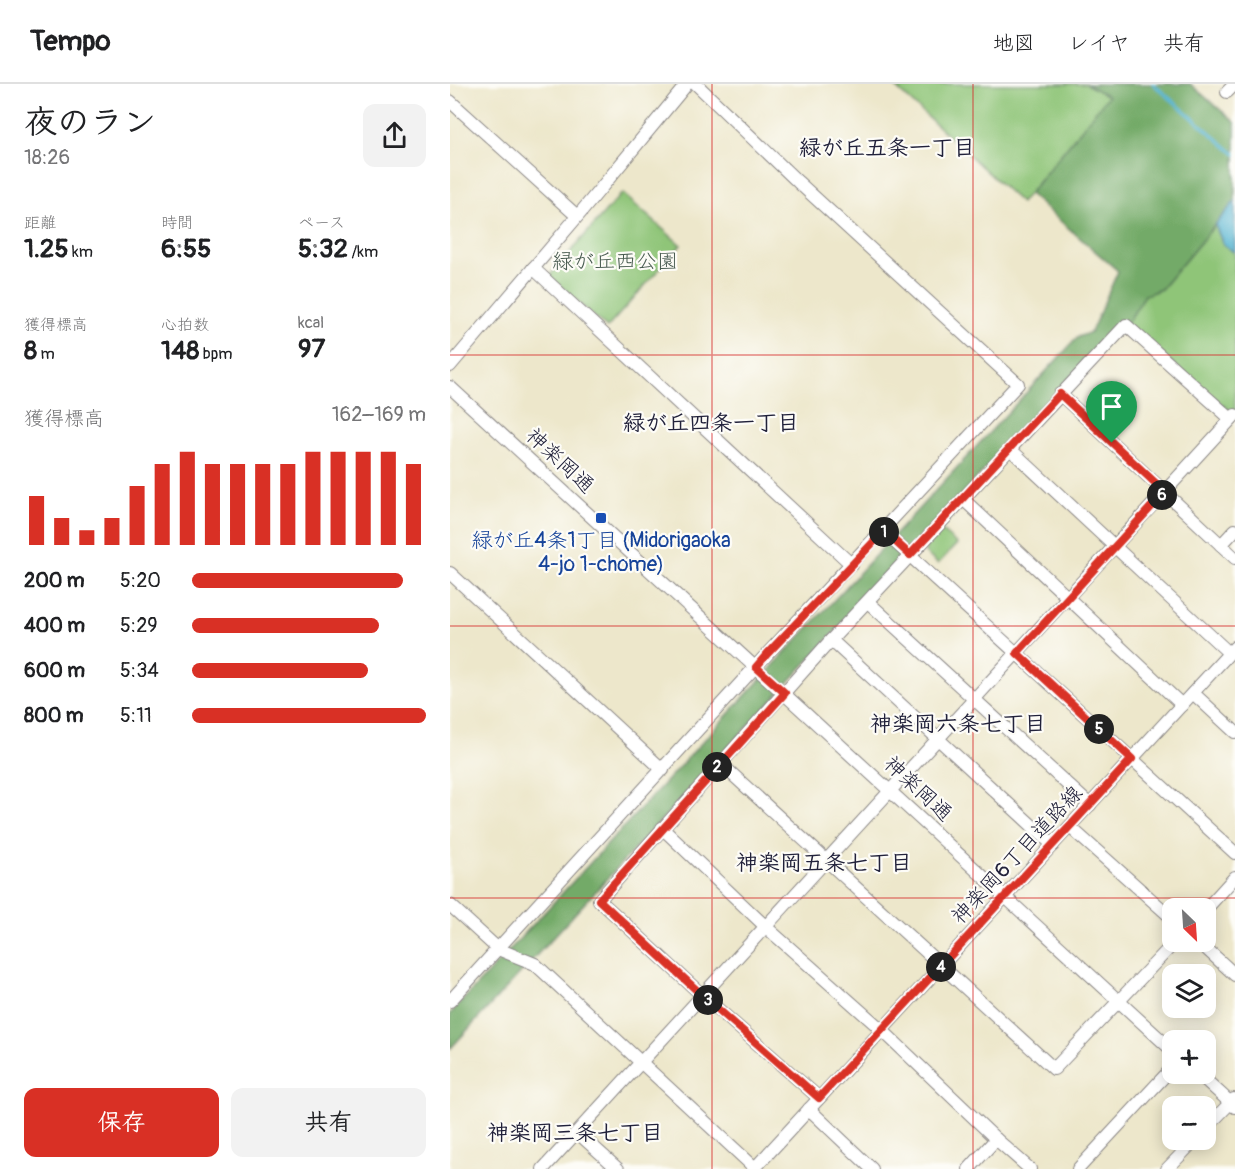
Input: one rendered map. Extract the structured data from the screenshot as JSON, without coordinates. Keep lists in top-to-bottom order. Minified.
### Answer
{"streets":{"street":["神楽岡通","神楽岡6丁目道路線"]},"crossings":[["神楽岡通","神楽岡6丁目道路線"]],"districts":["緑が丘五条一丁目","緑が丘四条一丁目","神楽岡六条七丁目","神楽岡五条七丁目","神楽岡三条七丁目"],"parks":["緑が丘西公園"],"places":{"transit":["緑が丘4条1丁目 (Midorigaoka 4-jo 1-chome)"]},"north":"bottom right","page":{"header":"Tempo","nav":["地図","レイヤ","共有"],"heading":["夜のラン","18:26"],"stats":[["距離","1.25 km"],["時間","6:55"],["ペース","5:32 /km"],["獲得標高","8 m"],["心拍数","148 bpm"],["kcal","97"]],"chart":["獲得標高","162–169 m"],"pins":["6","1","5","2","4","3"],"list":[{"name":"200 m","note":"5:20"},{"name":"400 m","note":"5:29"},{"name":"600 m","note":"5:34"},{"name":"800 m","note":"5:11"}],"map_buttons":["+","−"],"buttons":["保存","共有"]}}
